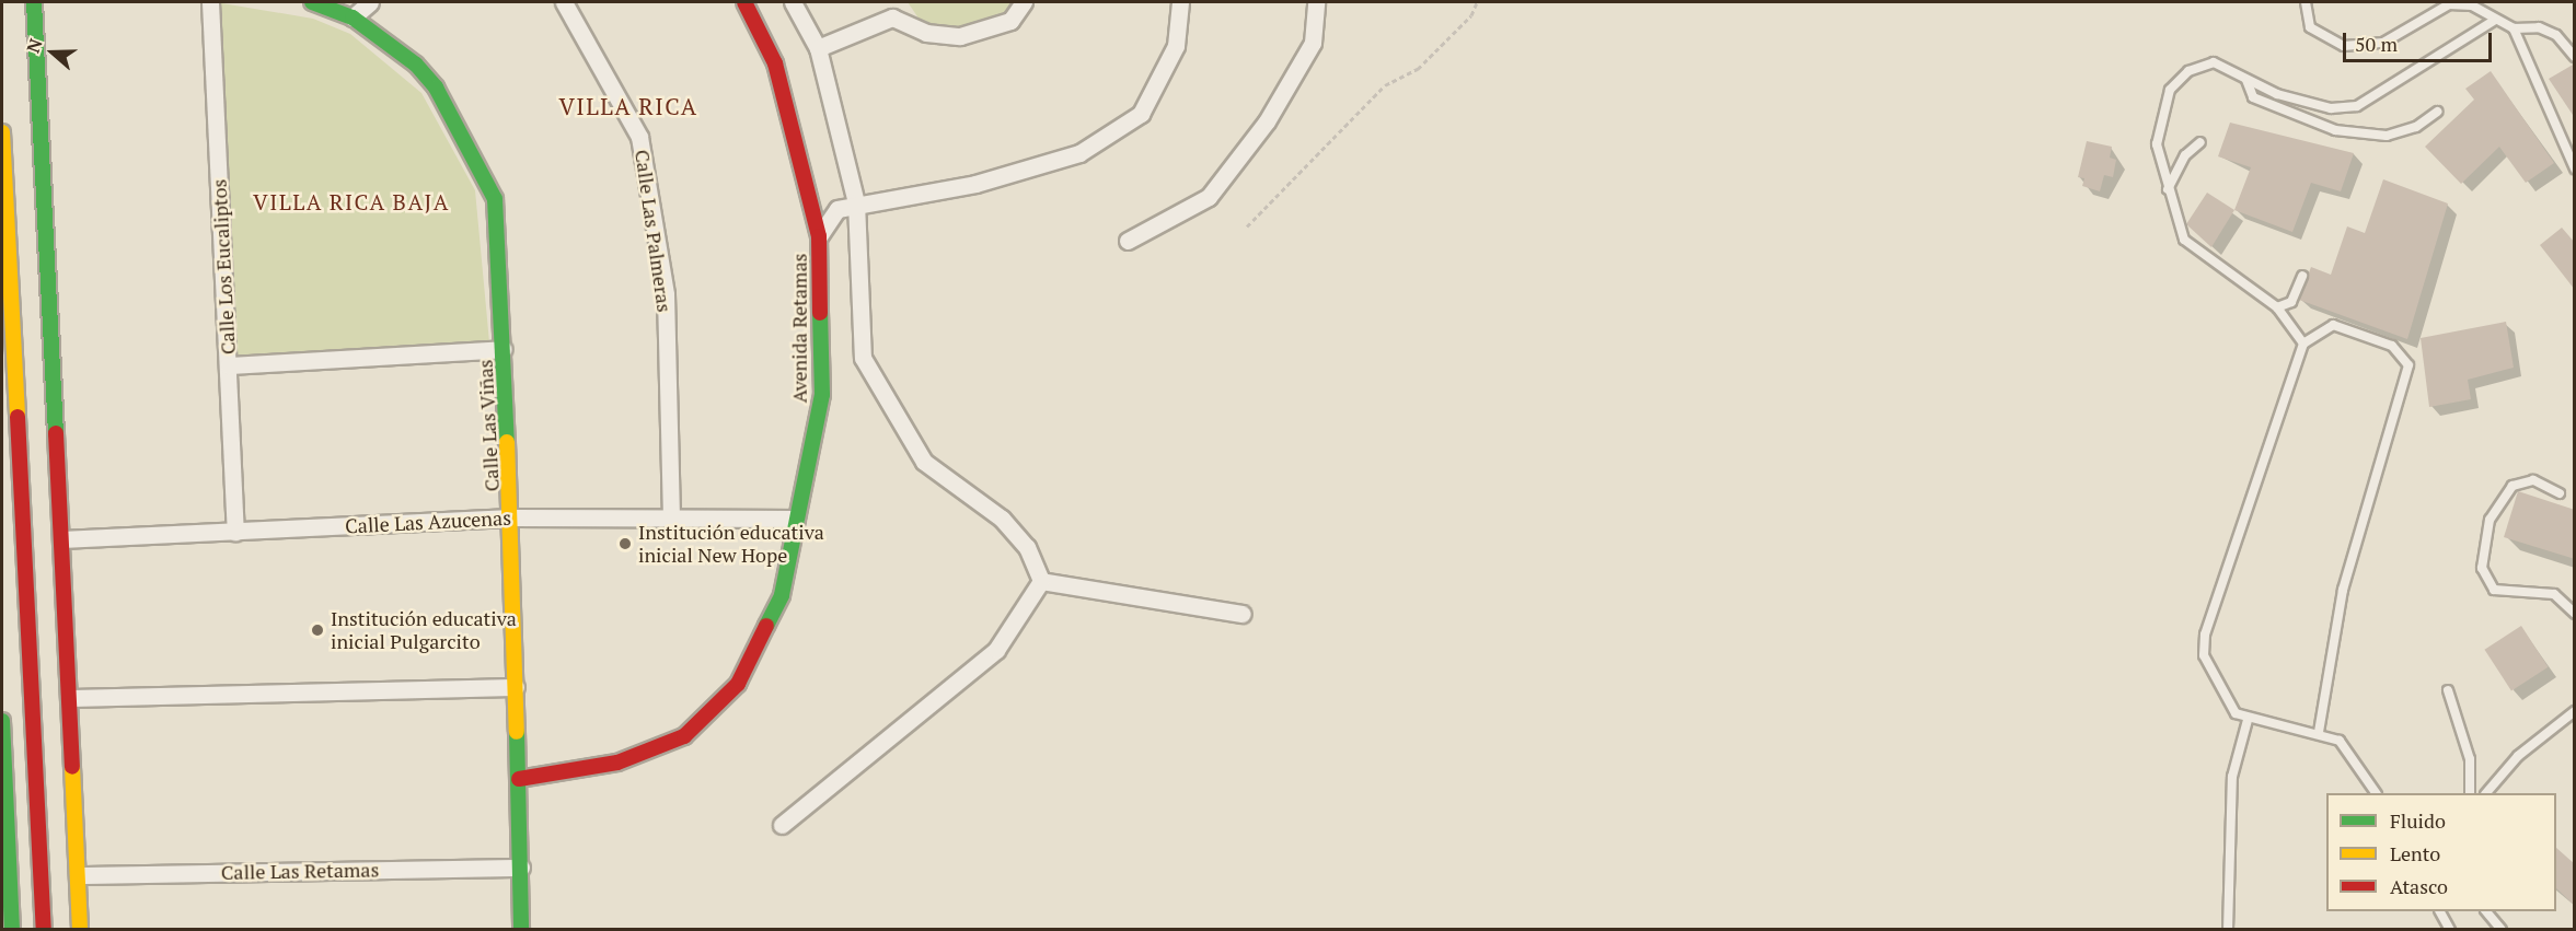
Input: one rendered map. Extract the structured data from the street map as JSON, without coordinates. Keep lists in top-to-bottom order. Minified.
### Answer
{"streets":{"main road":["Avenida Retamas","Calle Las Viñas"],"street":["Calle Las Palmeras","Calle Los Eucaliptos","Calle Las Azucenas","Calle Las Retamas"]},"crossings":[["Calle Las Palmeras","Calle Las Azucenas"],["Calle Los Eucaliptos","Calle Las Azucenas"],["Avenida Retamas","Calle Las Viñas"],["Avenida Retamas","Calle Las Azucenas"],["Calle Las Viñas","Calle Las Azucenas"],["Calle Las Viñas","Calle Las Retamas"]],"districts":["VILLA RICA","VILLA RICA BAJA"],"places":["Institución educativa inicial New Hope","Institución educativa inicial Pulgarcito"],"legend":["Fluido","Lento","Atasco"],"scale_bar":"50 m","north":"left"}
